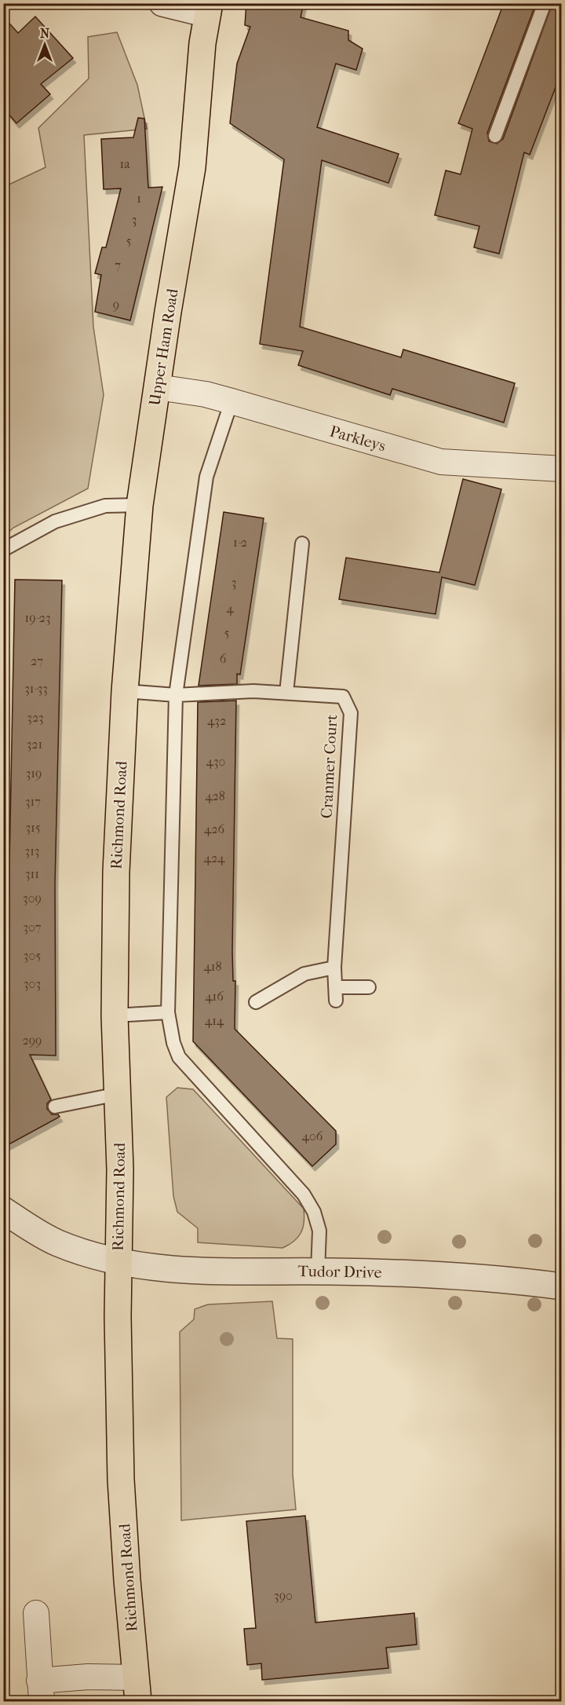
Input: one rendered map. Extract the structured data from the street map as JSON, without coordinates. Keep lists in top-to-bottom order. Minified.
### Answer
{"streets":{"main road":["Upper Ham Road","Richmond Road"],"street":["Parkleys","Tudor Drive"],"lane":["Cranmer Court"]},"crossings":[["Upper Ham Road","Parkleys"],["Upper Ham Road","Cranmer Court"],["Upper Ham Road","Richmond Road"],["Cranmer Court","Richmond Road"],["Richmond Road","Tudor Drive"]],"house_numbers":["1a","1","3","5","7","9","1-2","3","4","19-23","5","6","27","31-33","323","432","321","430","319","428","317","315","426","313","424","311","309","307","305","418","303","416","414","299","406","390"],"north":"top"}
